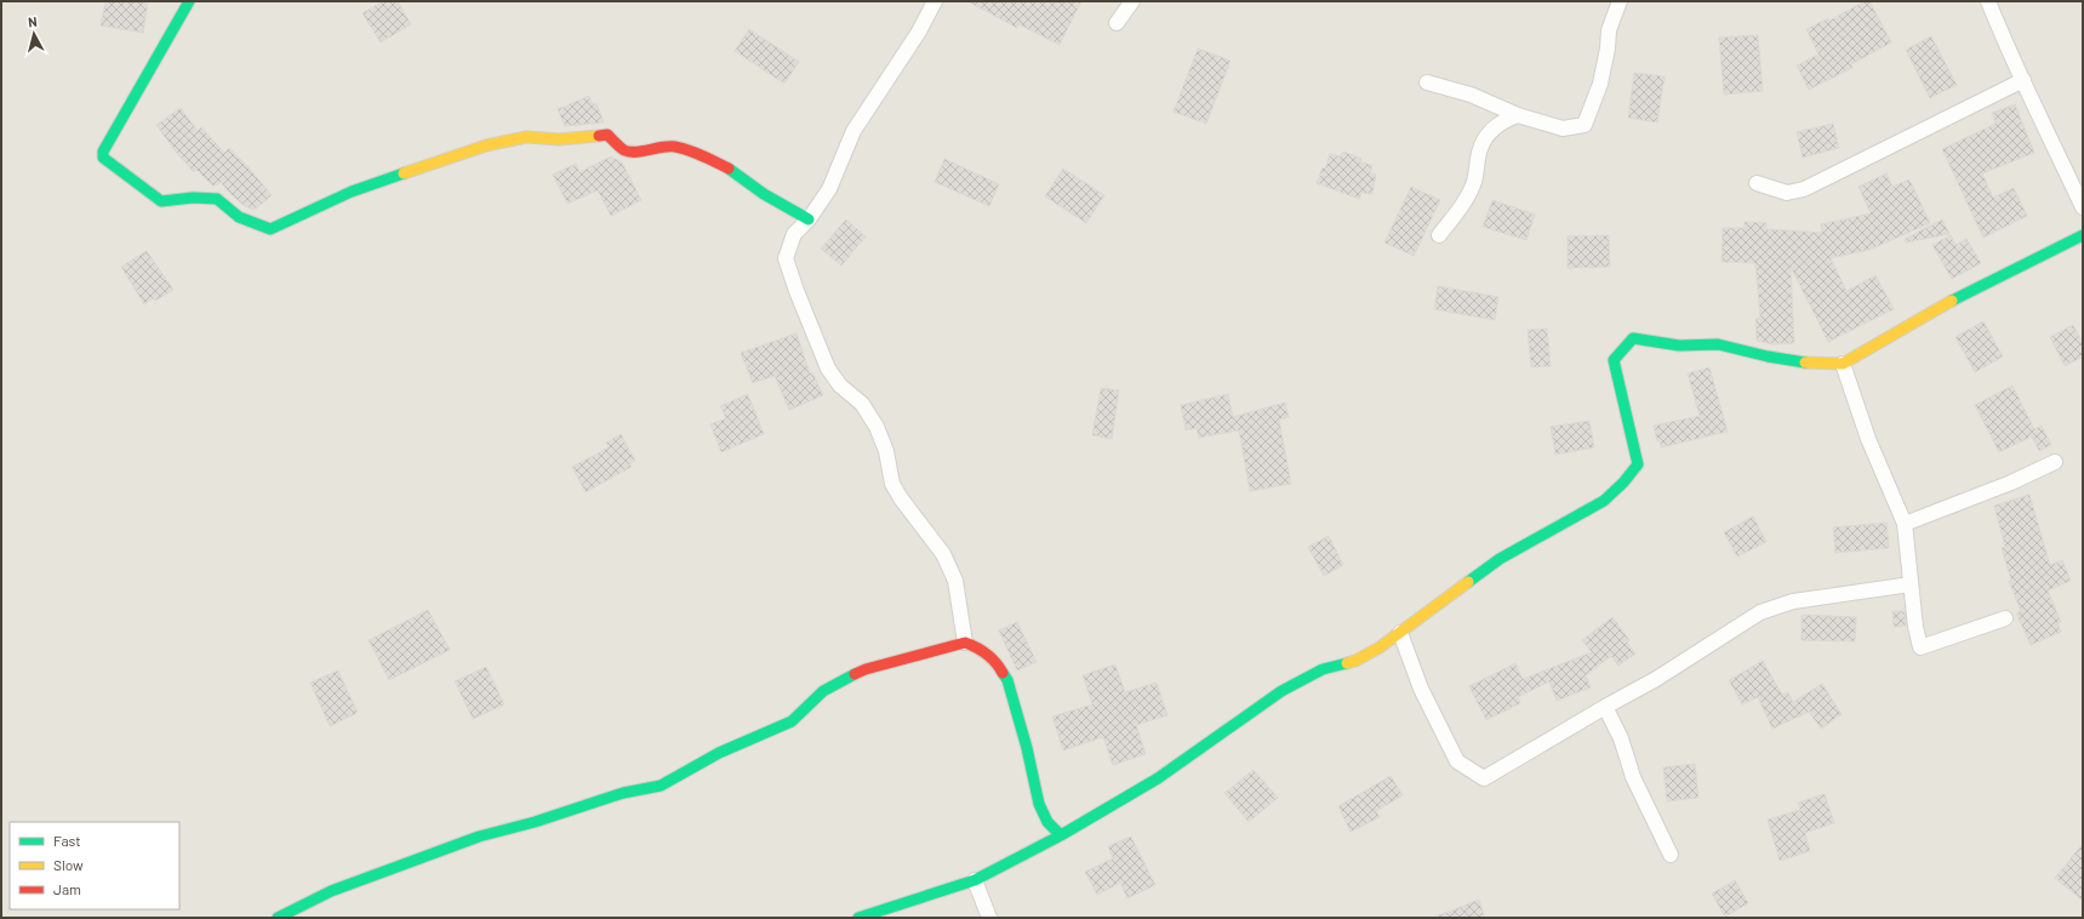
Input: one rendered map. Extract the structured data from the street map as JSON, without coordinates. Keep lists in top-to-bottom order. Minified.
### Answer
{"legend":["Fast","Slow","Jam"],"north":"top"}
